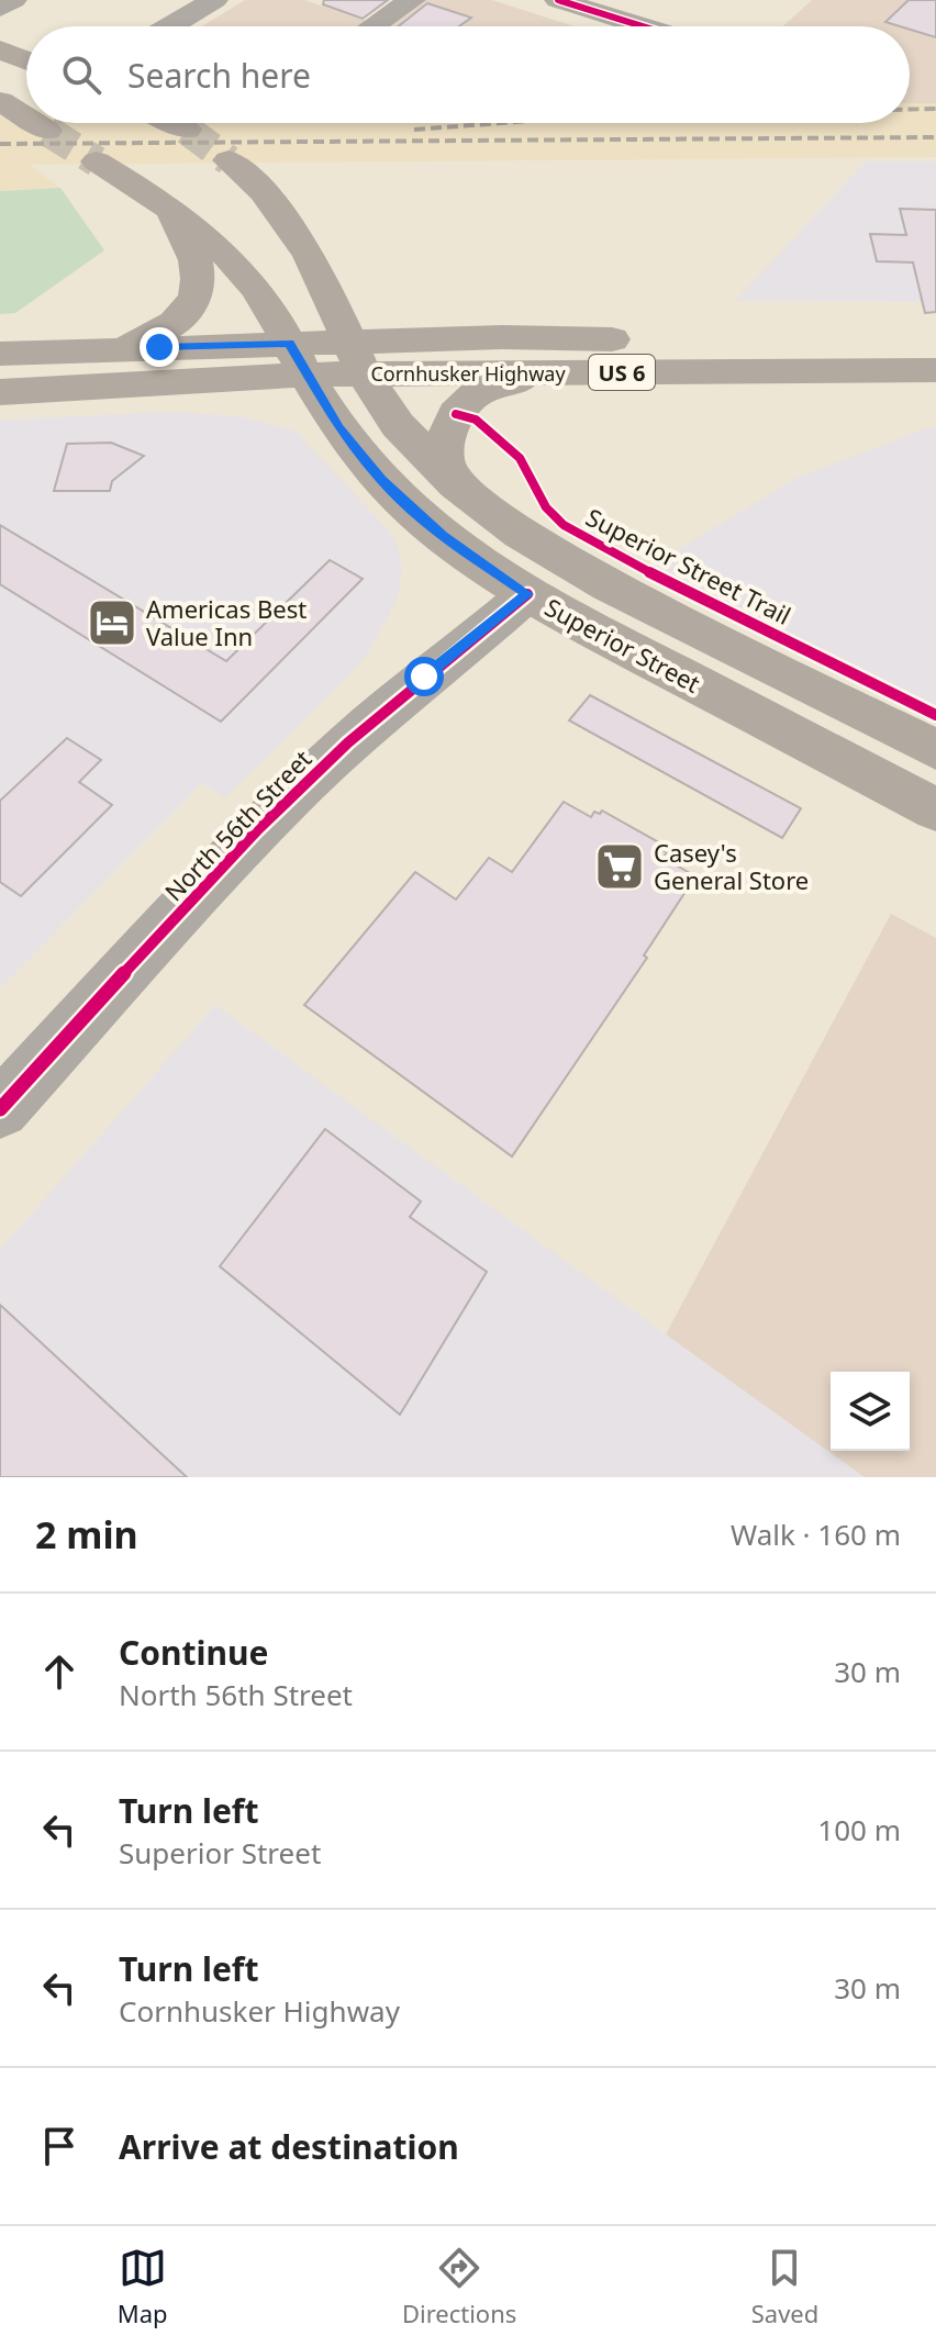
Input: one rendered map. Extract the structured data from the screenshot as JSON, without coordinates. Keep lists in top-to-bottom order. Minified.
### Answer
{"streets":{"main road":["US 6","Cornhusker Highway","Superior Street"],"street":["North 56th Street"],"cycle path":["Superior Street Trail"]},"crossings":[["Cornhusker Highway","Superior Street"],["Superior Street","North 56th Street"]],"places":{"hotel":["Americas Best Value Inn"],"supermarket":["Casey's General Store"]},"page":{"search":"Search here","heading":["2 min","Walk · 160 m"],"list":[["Continue","North 56th Street","30 m"],["Turn left","Superior Street","100 m"],["Turn left","Cornhusker Highway","30 m"],"Arrive at destination"],"nav":["Map","Directions","Saved"]}}
